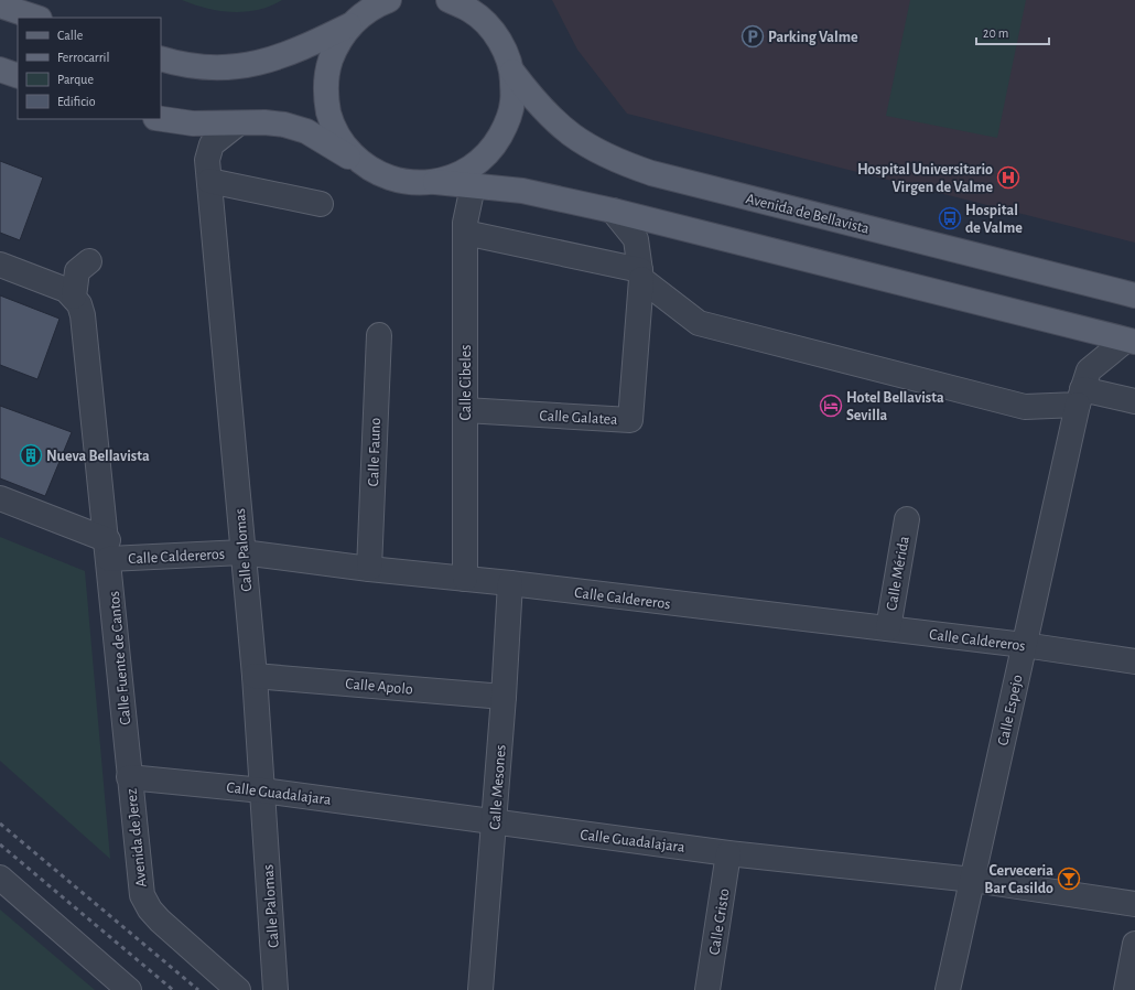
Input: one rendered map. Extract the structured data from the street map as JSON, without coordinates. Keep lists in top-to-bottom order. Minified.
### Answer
{"streets":{"main road":["Avenida de Bellavista"],"street":["Calle Cibeles","Calle Galatea","Calle Fauno","Calle Palomas","Calle Caldereros","Calle Mérida","Calle Fuente de Cantos","Calle Apolo","Calle Espejo","Calle Mesones","Calle Guadalajara","Avenida de Jerez","Calle Cristo"]},"crossings":[["Calle Cibeles","Calle Galatea"],["Calle Cibeles","Calle Caldereros"],["Calle Fauno","Calle Caldereros"],["Calle Palomas","Calle Caldereros"],["Calle Palomas","Calle Apolo"],["Calle Palomas","Calle Guadalajara"],["Calle Caldereros","Calle Mérida"],["Calle Caldereros","Calle Fuente de Cantos"],["Calle Caldereros","Calle Espejo"],["Calle Caldereros","Calle Mesones"],["Calle Fuente de Cantos","Calle Guadalajara"],["Calle Fuente de Cantos","Avenida de Jerez"],["Calle Apolo","Calle Mesones"],["Calle Espejo","Calle Guadalajara"],["Calle Mesones","Calle Guadalajara"],["Calle Guadalajara","Avenida de Jerez"],["Calle Guadalajara","Calle Cristo"]],"places":{"parking":["Parking Valme"],"hospital":["Hospital Universitario Virgen de Valme"],"bus stop":["Hospital de Valme"],"hotel":["Hotel Bellavista Sevilla"],"building":["Nueva Bellavista"],"bar":["Cerveceria Bar Casildo"]},"legend":["Calle","Ferrocarril","Parque","Edificio"],"scale_bar":"20 m"}
